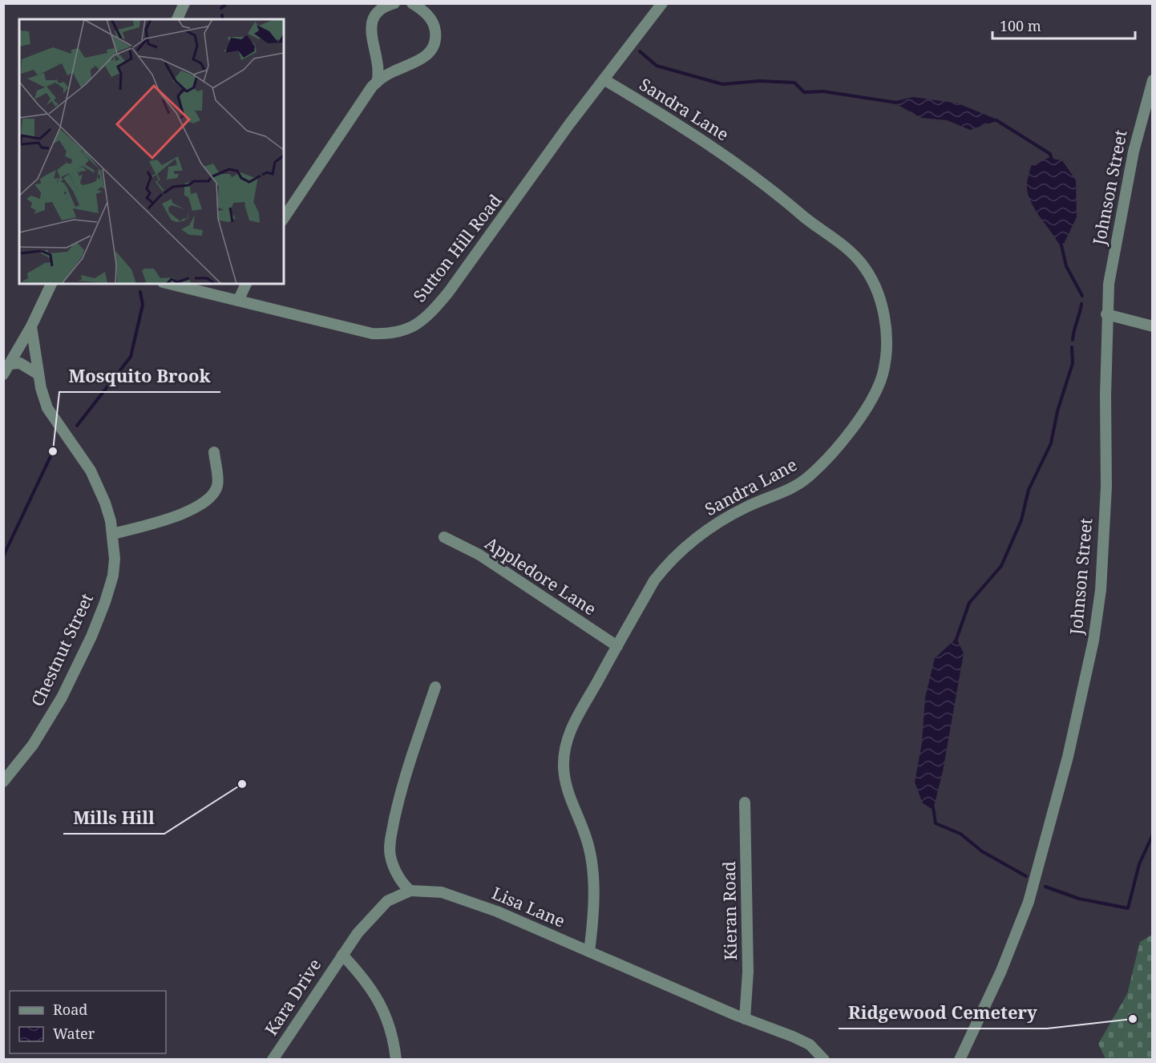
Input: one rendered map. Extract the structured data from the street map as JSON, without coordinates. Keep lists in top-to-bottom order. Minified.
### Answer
{"streets":{"street":["Sandra Lane","Johnson Street","Sutton Hill Road","Appledore Lane","Chestnut Street","Lisa Lane","Kieran Road","Kara Drive"]},"crossings":[["Sandra Lane","Sutton Hill Road"],["Sandra Lane","Appledore Lane"],["Sandra Lane","Lisa Lane"],["Lisa Lane","Kieran Road"],["Lisa Lane","Kara Drive"]],"places":["Mosquito Brook","Mills Hill","Ridgewood Cemetery"],"legend":["Road","Water"],"scale_bar":"100 m"}
